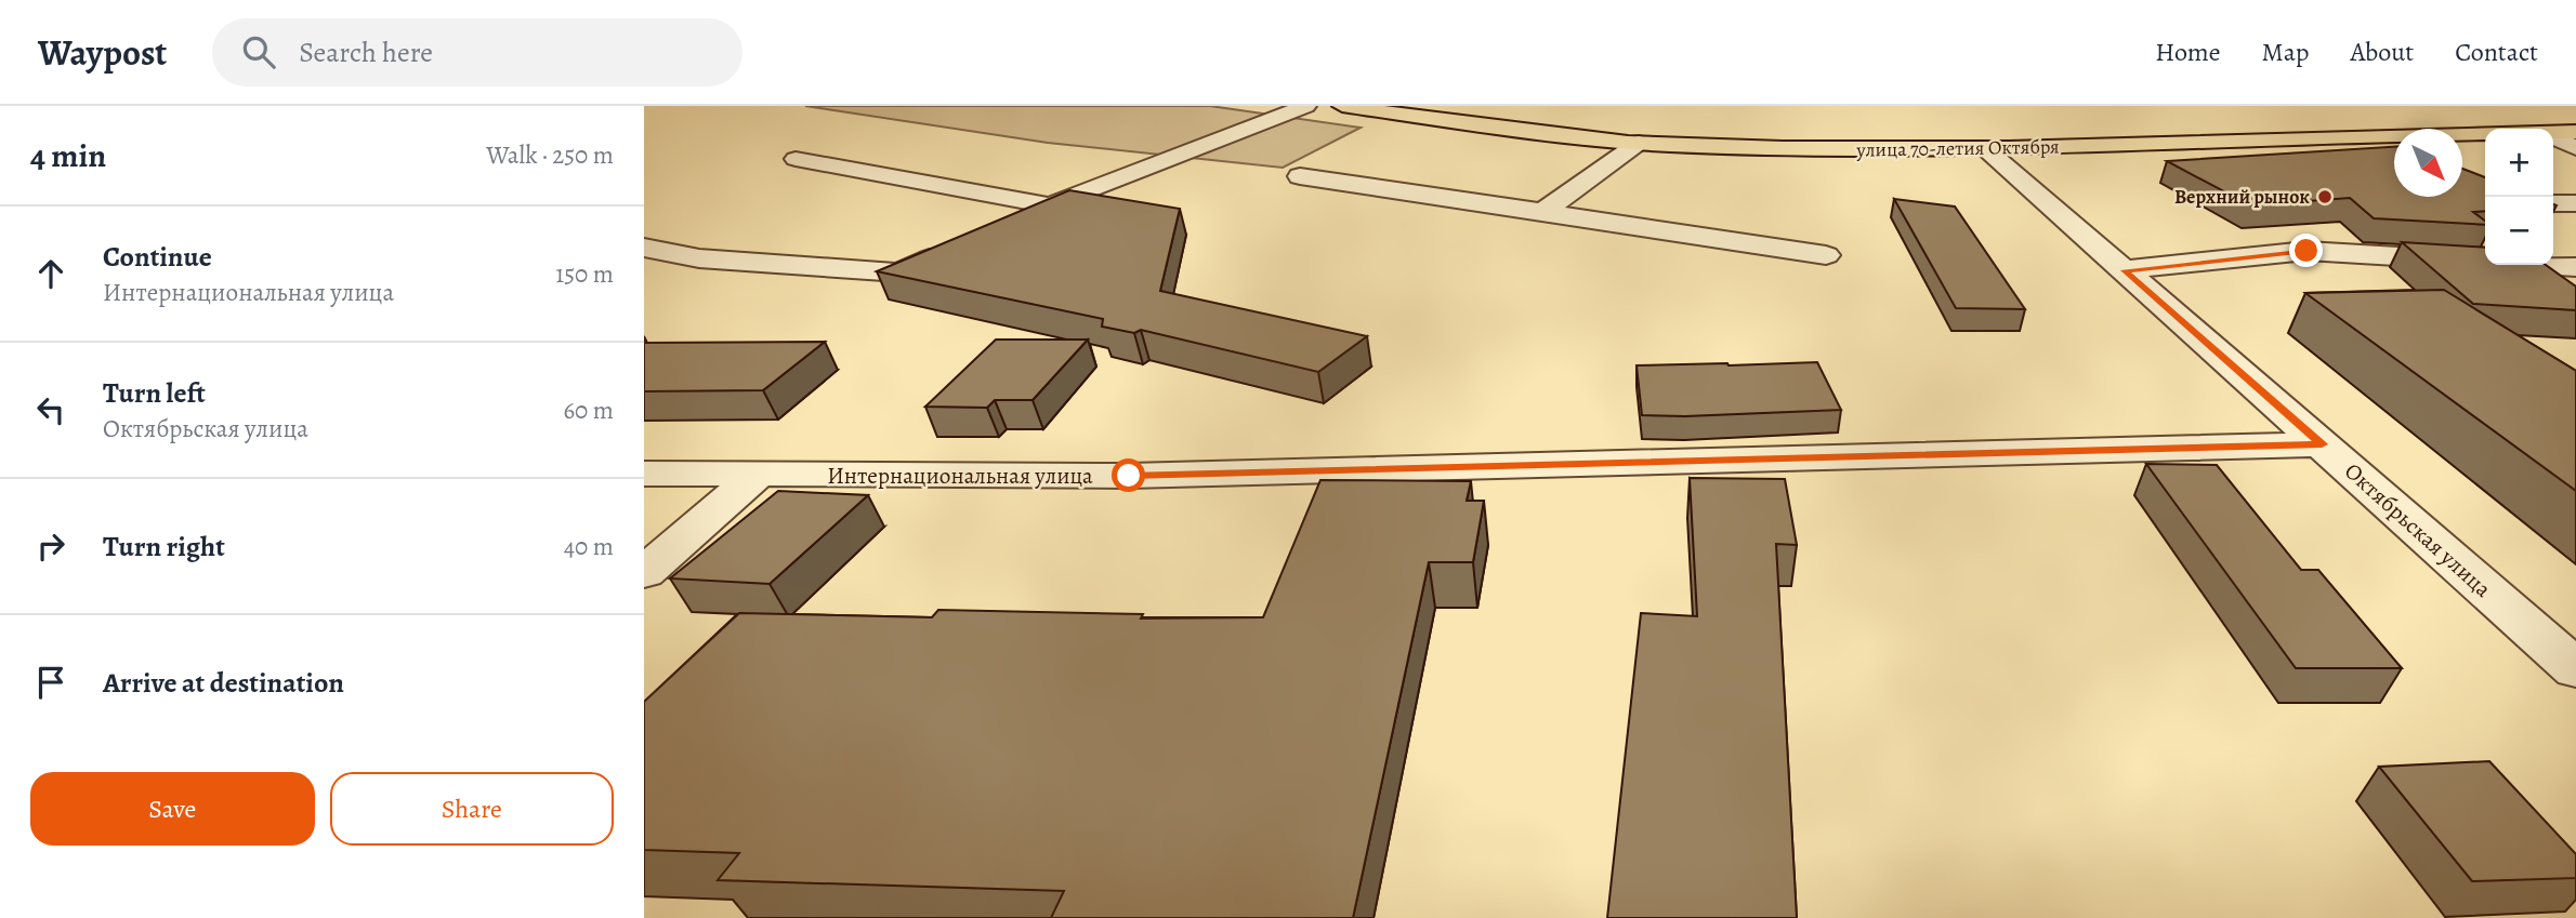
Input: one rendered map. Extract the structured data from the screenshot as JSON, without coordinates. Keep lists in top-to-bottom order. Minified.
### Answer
{"streets":{"main road":["улица 70-летия Октября"],"street":["Интернациональная улица","Октябрьская улица"]},"crossings":[["улица 70-летия Октября","Октябрьская улица"],["Интернациональная улица","Октябрьская улица"]],"places":["Верхний рынок"],"north":"bottom right","page":{"header":"Waypost","search":"Search here","nav":["Home","Map","About","Contact"],"heading":["4 min","Walk · 250 m"],"map_buttons":["+","−"],"list":[["Continue","Интернациональная улица","150 m"],["Turn left","Октябрьская улица","60 m"],["Turn right","40 m"],"Arrive at destination"],"buttons":["Save","Share"]}}
